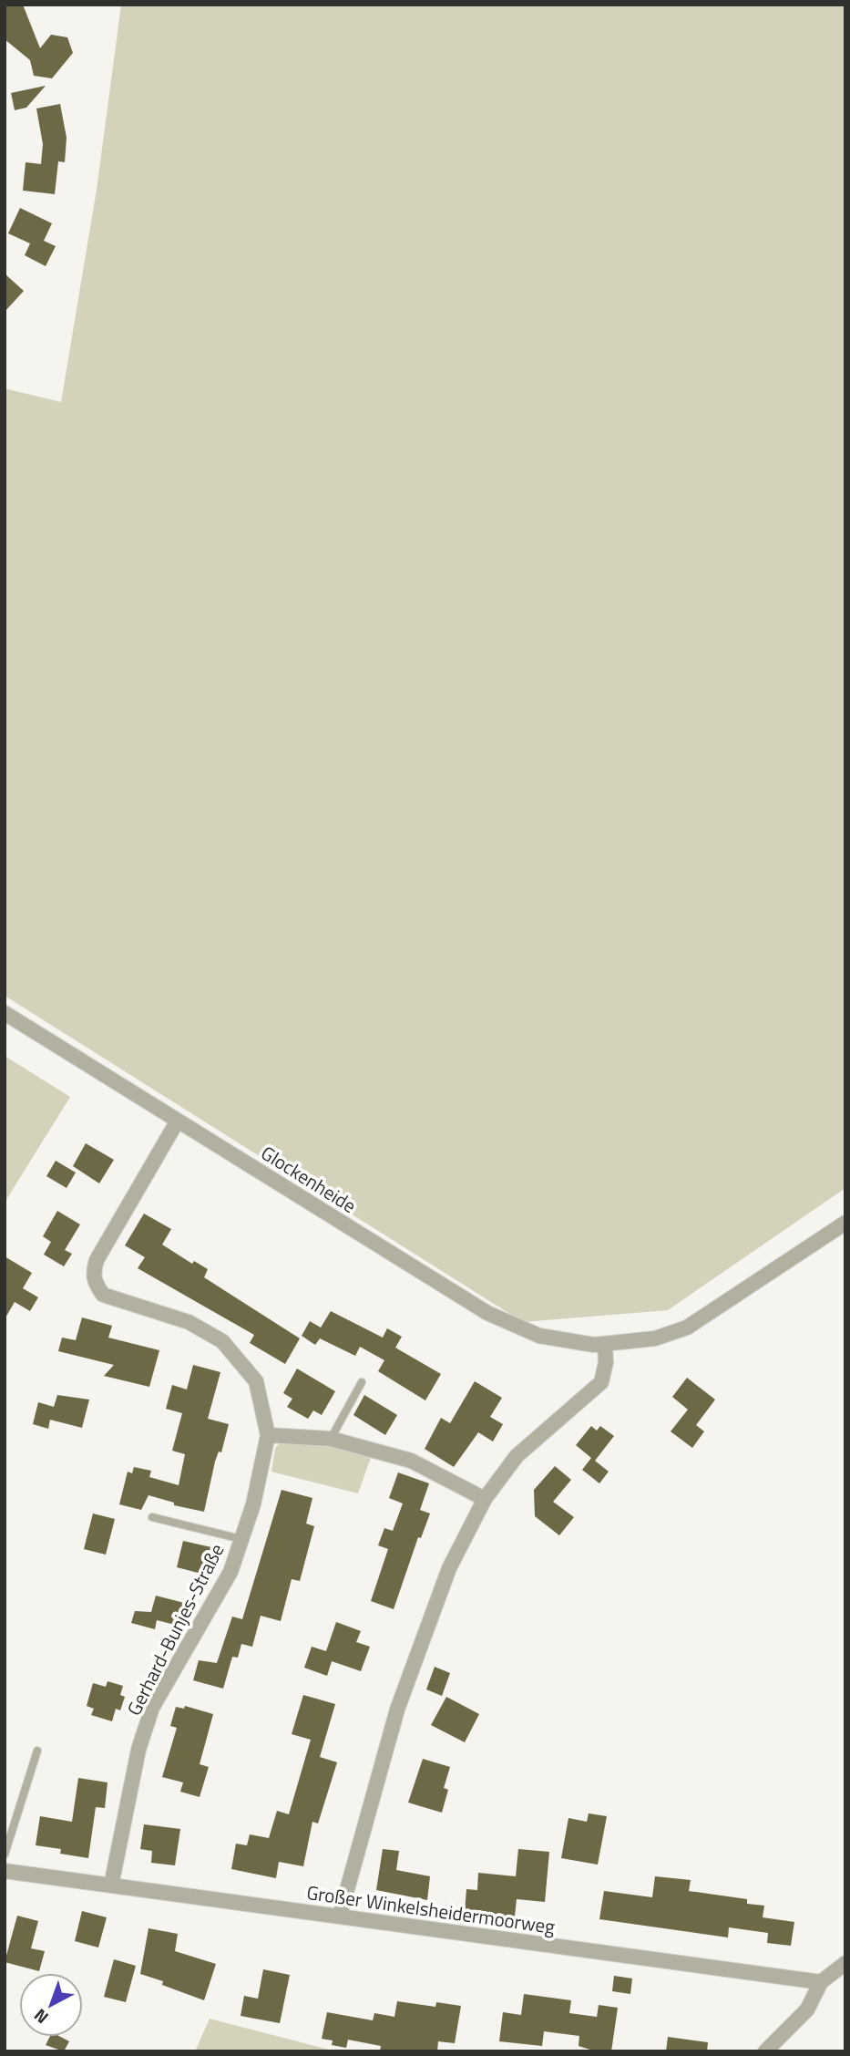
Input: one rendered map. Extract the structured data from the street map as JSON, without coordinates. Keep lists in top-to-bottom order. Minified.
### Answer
{"streets":{"street":["Glockenheide","Gerhard-Bunjes-Straße","Großer Winkelsheidermoorweg"]},"crossings":[["Glockenheide","Gerhard-Bunjes-Straße"],["Gerhard-Bunjes-Straße","Großer Winkelsheidermoorweg"]],"north":"bottom left"}
